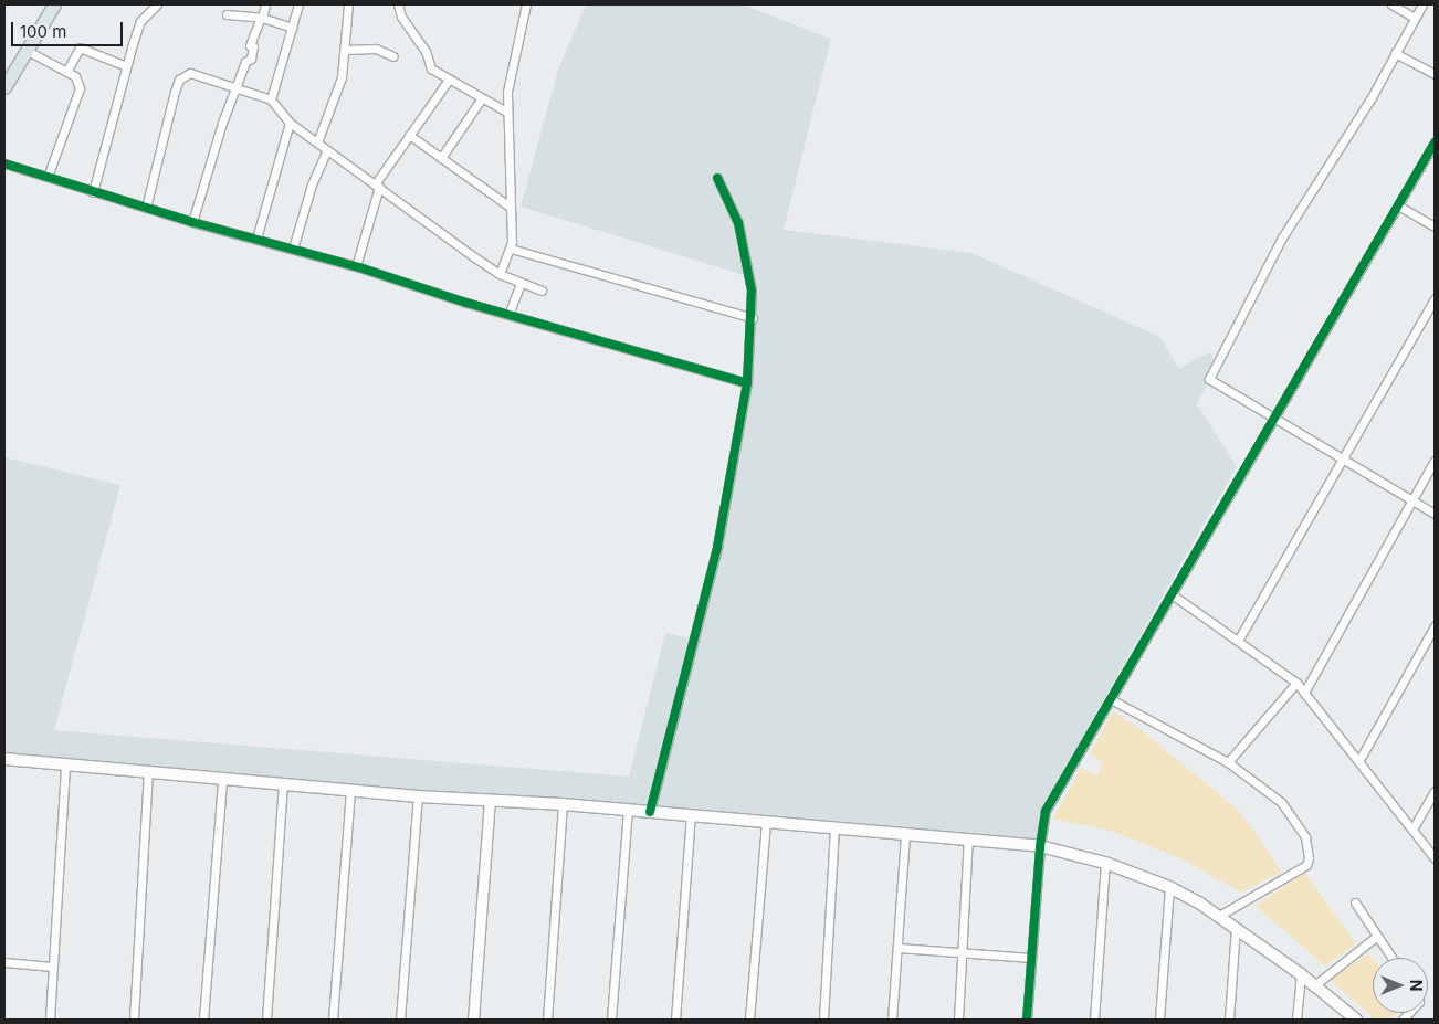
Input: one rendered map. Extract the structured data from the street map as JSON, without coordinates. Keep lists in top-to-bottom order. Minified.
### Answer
{"scale_bar":"100 m","north":"right"}
